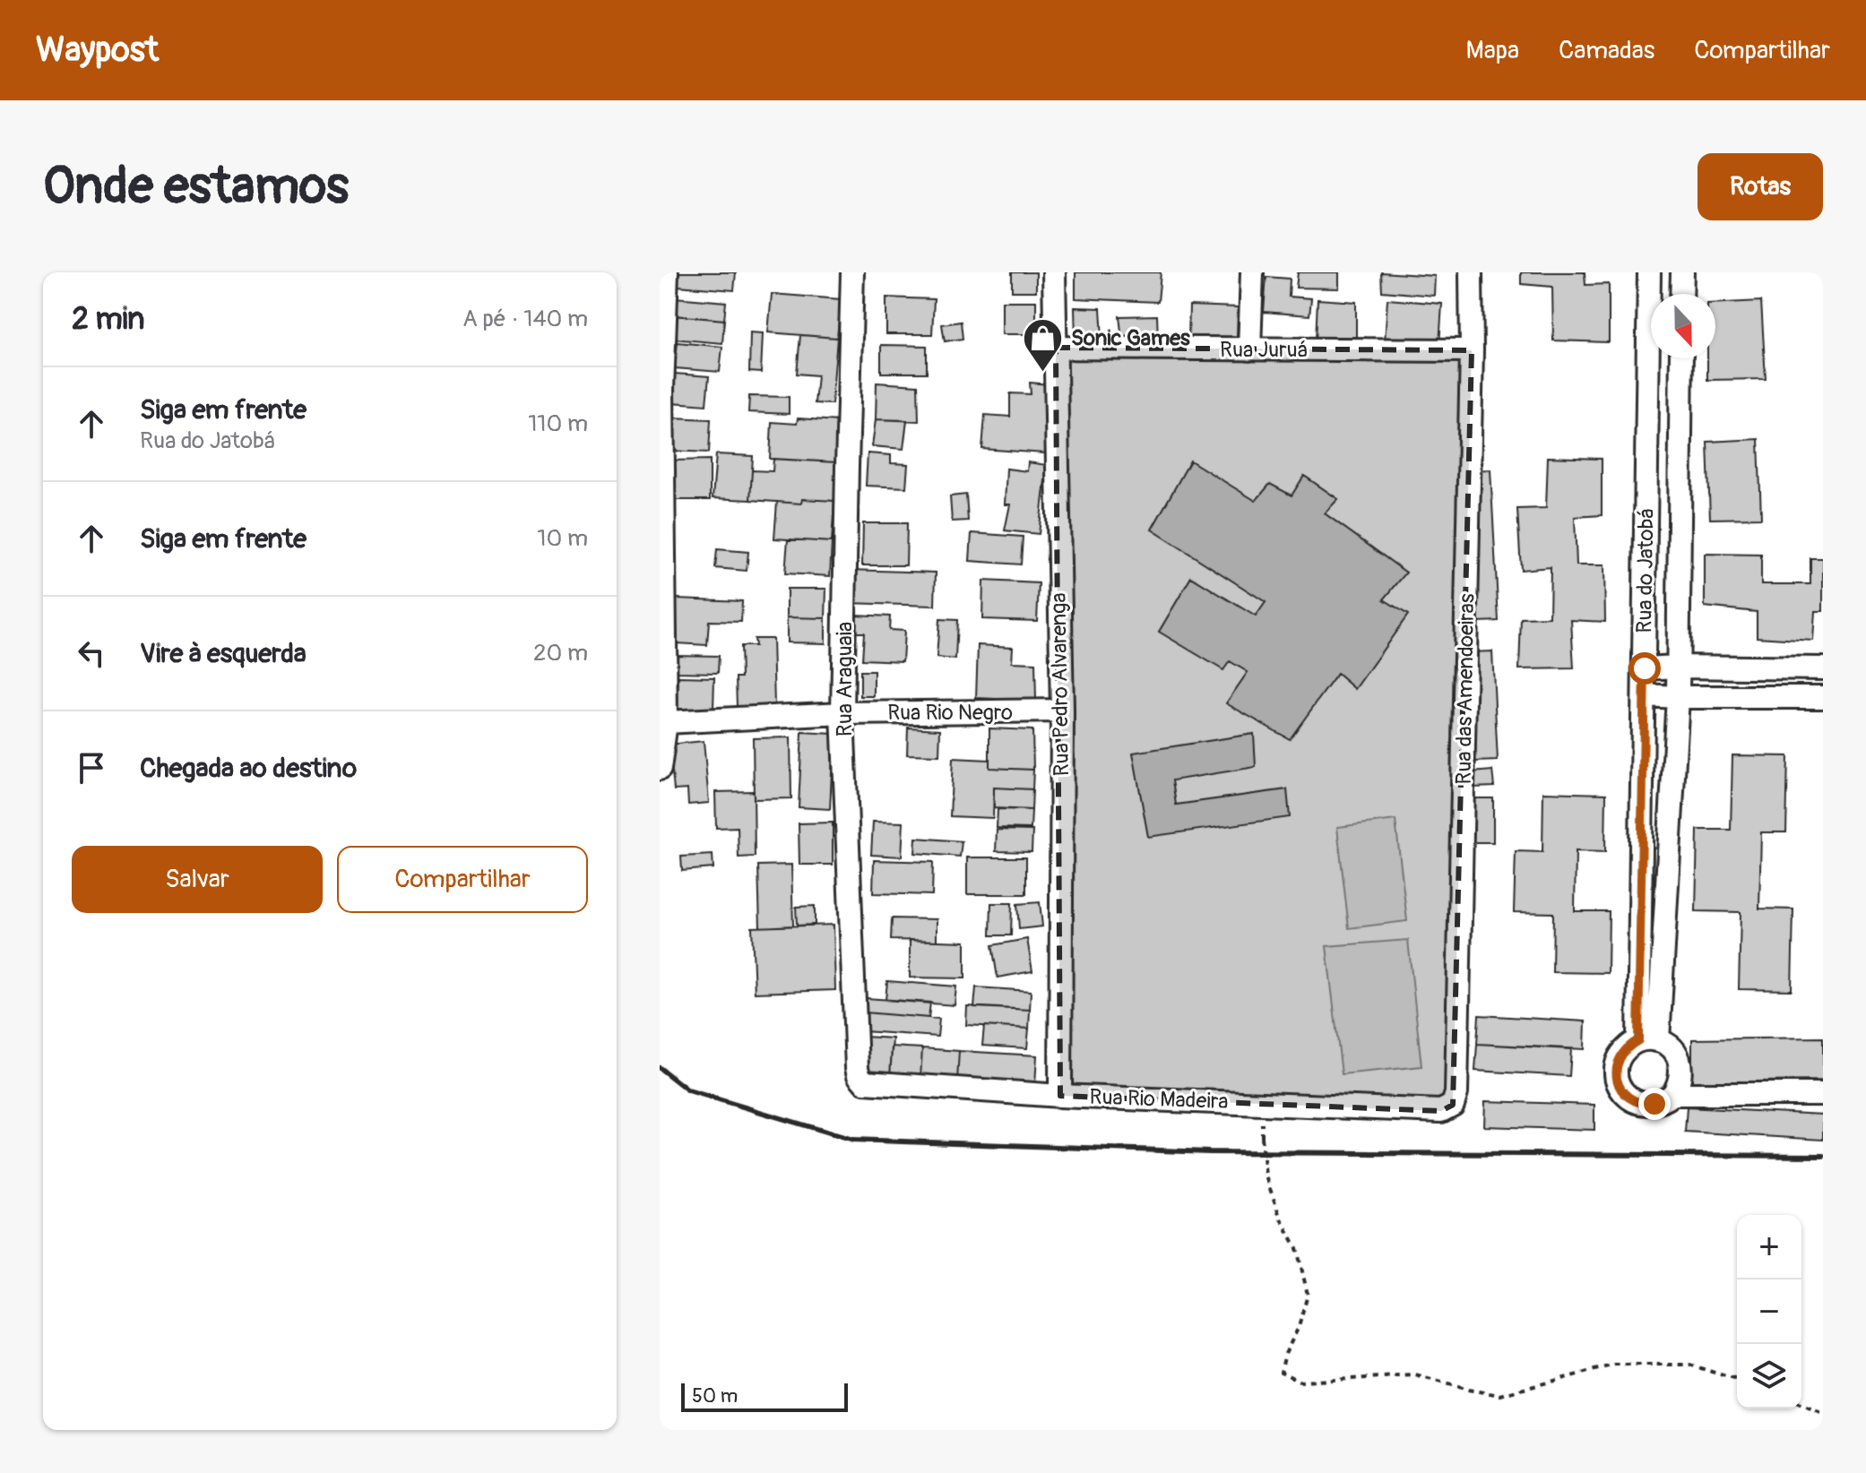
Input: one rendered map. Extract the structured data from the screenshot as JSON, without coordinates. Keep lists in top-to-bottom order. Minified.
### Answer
{"streets":{"street":["Rua Juruá","Rua do Jatobá","Rua Araguaia","Rua Pedro Alvarenga","Rua das Amendoeiras","Rua Rio Negro","Rua Rio Madeira"]},"crossings":[["Rua Juruá","Rua Pedro Alvarenga"],["Rua Juruá","Rua das Amendoeiras"],["Rua Araguaia","Rua Rio Negro"],["Rua Araguaia","Rua Rio Madeira"],["Rua Pedro Alvarenga","Rua Rio Negro"],["Rua Pedro Alvarenga","Rua Rio Madeira"],["Rua das Amendoeiras","Rua Rio Madeira"]],"places":{"shop":["Sonic Games"]},"scale_bar":"50 m","north":"bottom","page":{"header":"Waypost","nav":["Mapa","Camadas","Compartilhar"],"buttons":["Rotas",["Salvar","Compartilhar"]],"title":"Onde estamos","heading":["2 min","A pé · 140 m"],"list":[["Siga em frente","Rua do Jatobá","110 m"],["Siga em frente","10 m"],["Vire à esquerda","20 m"],"Chegada ao destino"],"map_buttons":["+","−"],"scale":"50 m"}}
